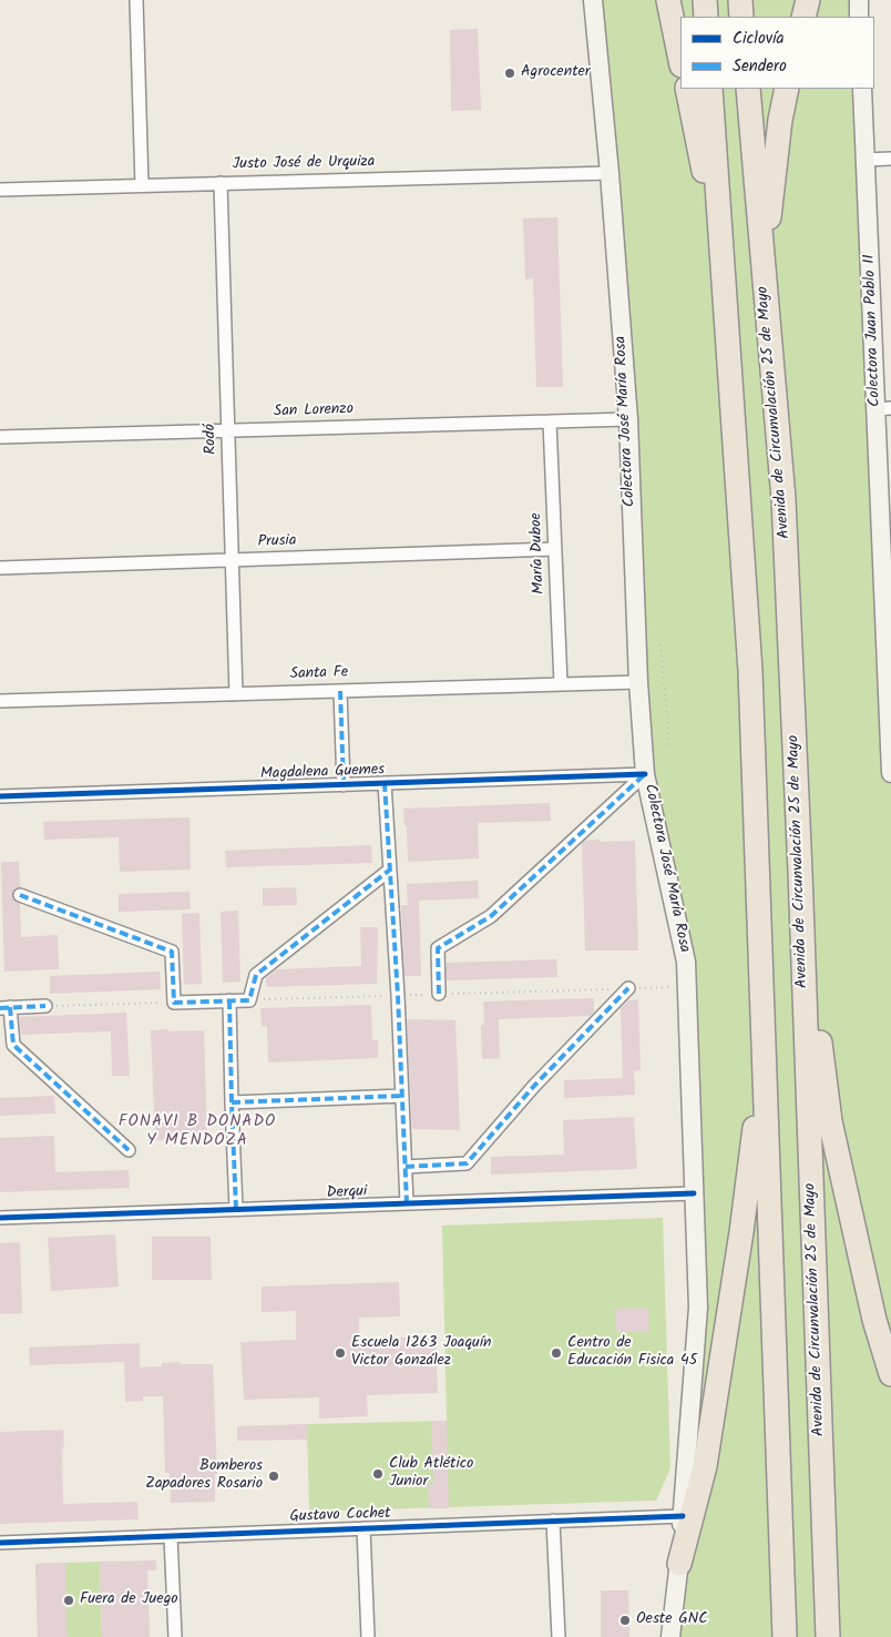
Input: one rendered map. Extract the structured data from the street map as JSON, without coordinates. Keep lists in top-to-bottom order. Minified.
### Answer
{"streets":{"highway":["Avenida de Circunvalación 25 de Mayo"],"main road":["Colectora Juan Pablo II","Colectora José María Rosa"],"street":["Justo José de Urquiza","San Lorenzo","Rodó","Prusia","María Duboe","Santa Fe","Magdalena Guemes","Derqui","Gustavo Cochet"]},"crossings":[["Justo José de Urquiza","Colectora José María Rosa"],["Justo José de Urquiza","Rodó"],["San Lorenzo","Colectora José María Rosa"],["San Lorenzo","Rodó"],["San Lorenzo","María Duboe"],["Colectora José María Rosa","Santa Fe"],["Colectora José María Rosa","Magdalena Guemes"],["Colectora José María Rosa","Derqui"],["Colectora José María Rosa","Gustavo Cochet"],["Rodó","Prusia"],["Rodó","Santa Fe"],["Prusia","María Duboe"],["María Duboe","Santa Fe"]],"districts":["FONAVI B DONADO Y MENDOZA"],"places":["Agrocenter","Escuela 1263 Joaquín Victor González","Centro de Educación Fisica 45","Club Atlético Junior","Bomberos Zapadores Rosario","Fuera de Juego","Oeste GNC"],"legend":["Ciclovía","Sendero"]}
